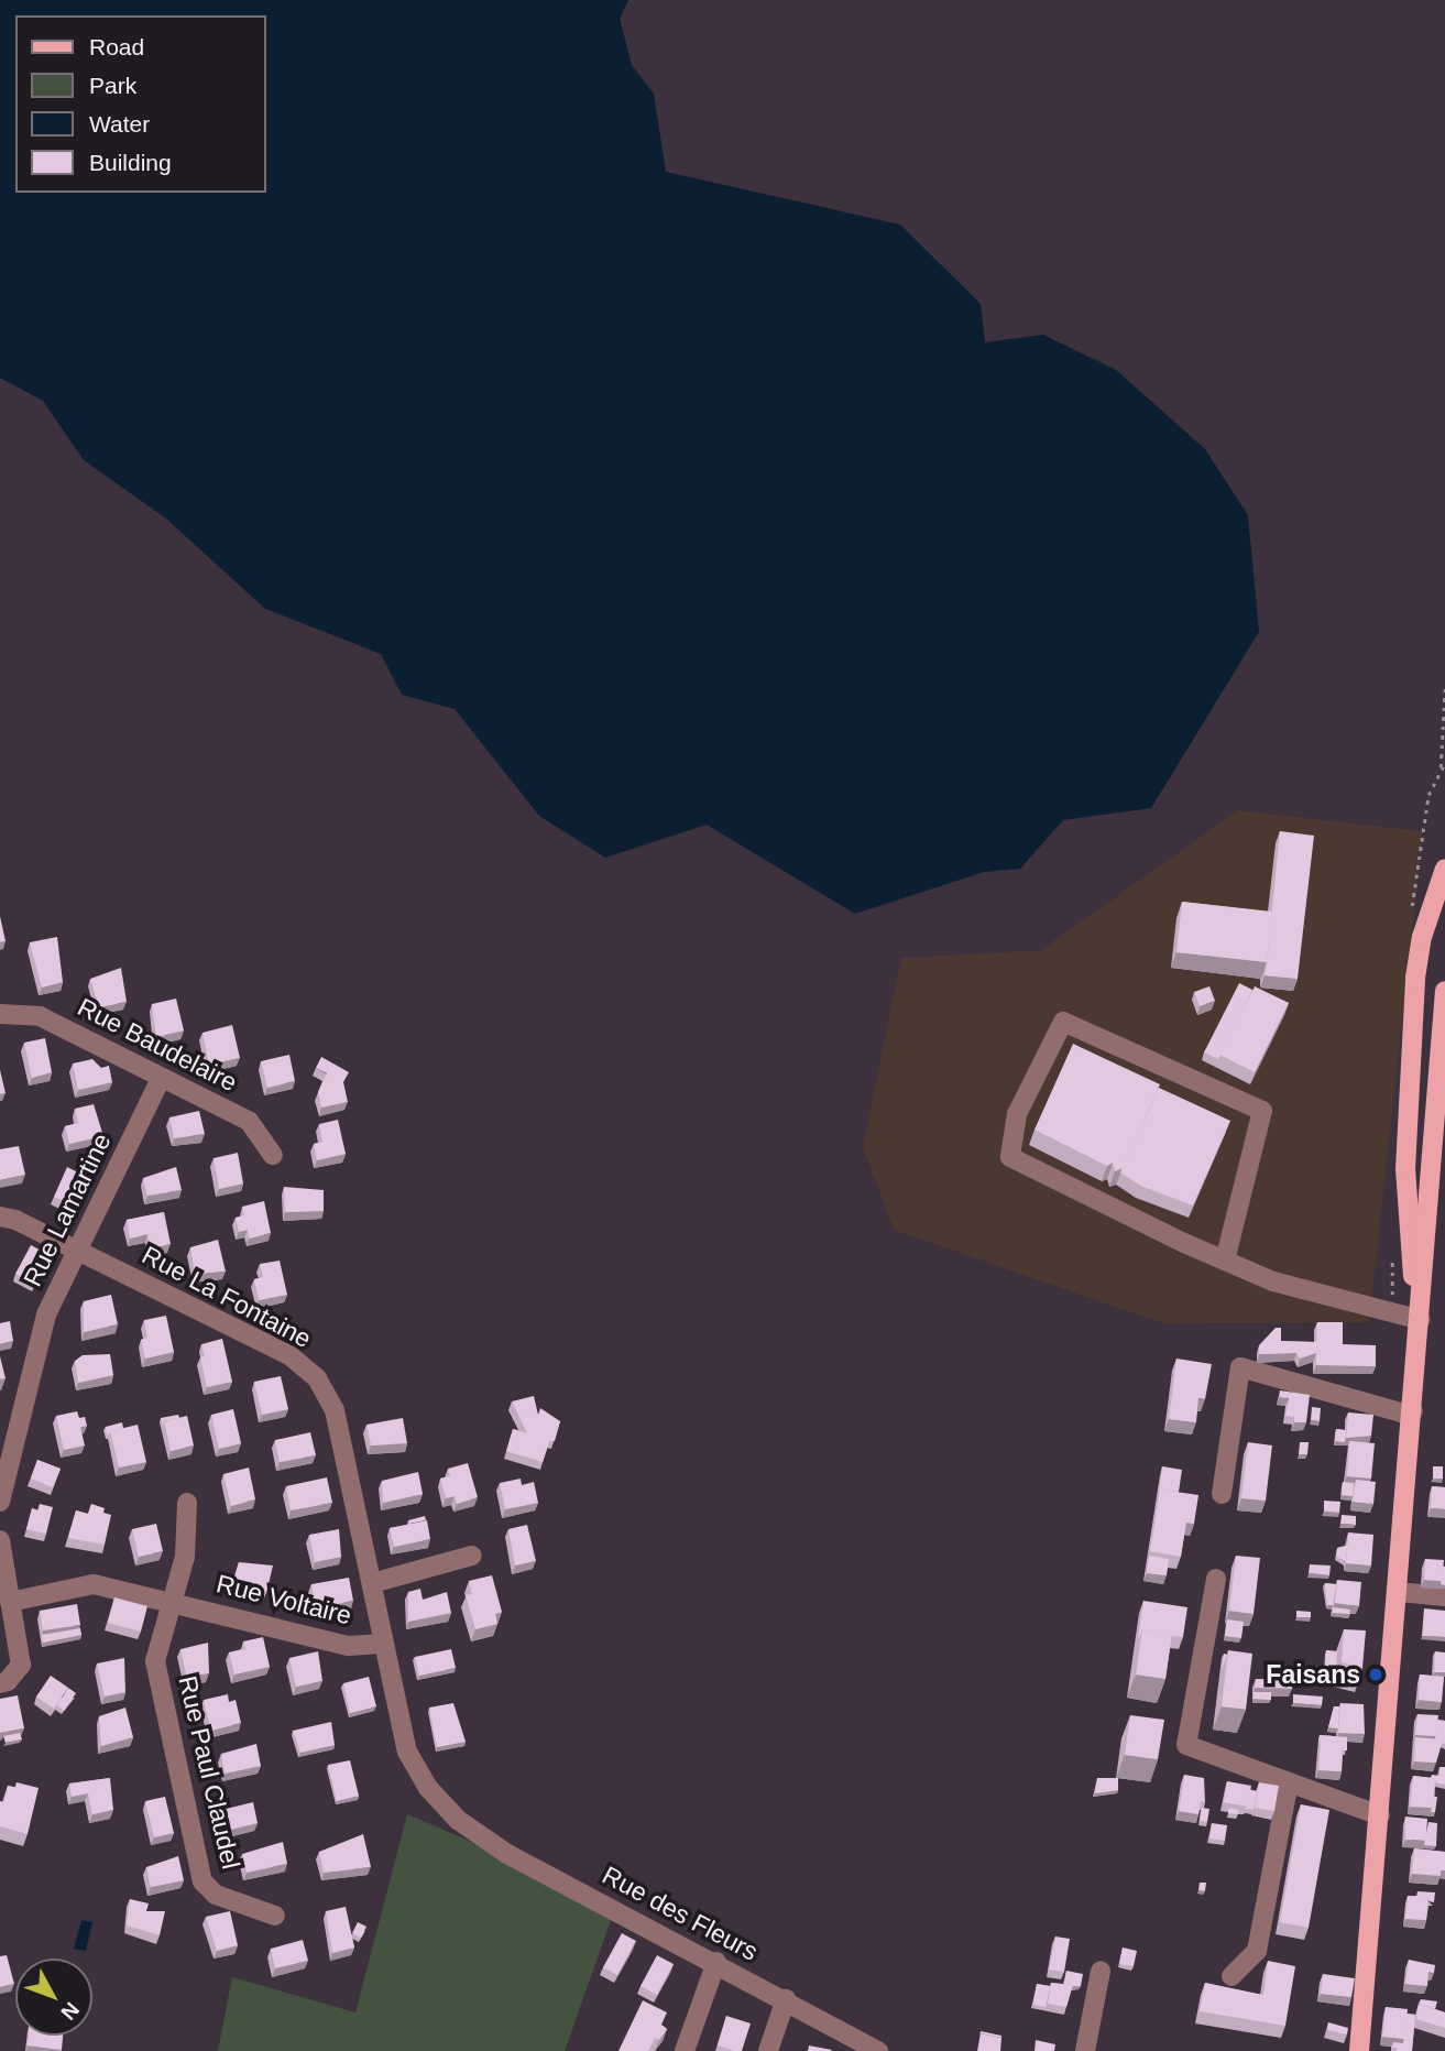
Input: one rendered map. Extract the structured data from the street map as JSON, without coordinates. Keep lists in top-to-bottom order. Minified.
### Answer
{"streets":{"street":["Rue Baudelaire","Rue Lamartine","Rue La Fontaine","Rue Voltaire","Rue Paul Claudel","Rue des Fleurs"]},"crossings":[["Rue Baudelaire","Rue Lamartine"],["Rue Lamartine","Rue La Fontaine"],["Rue La Fontaine","Rue Voltaire"],["Rue La Fontaine","Rue des Fleurs"],["Rue Voltaire","Rue Paul Claudel"]],"places":["Faisans"],"legend":["Road","Park","Water","Building"],"north":"bottom right"}
